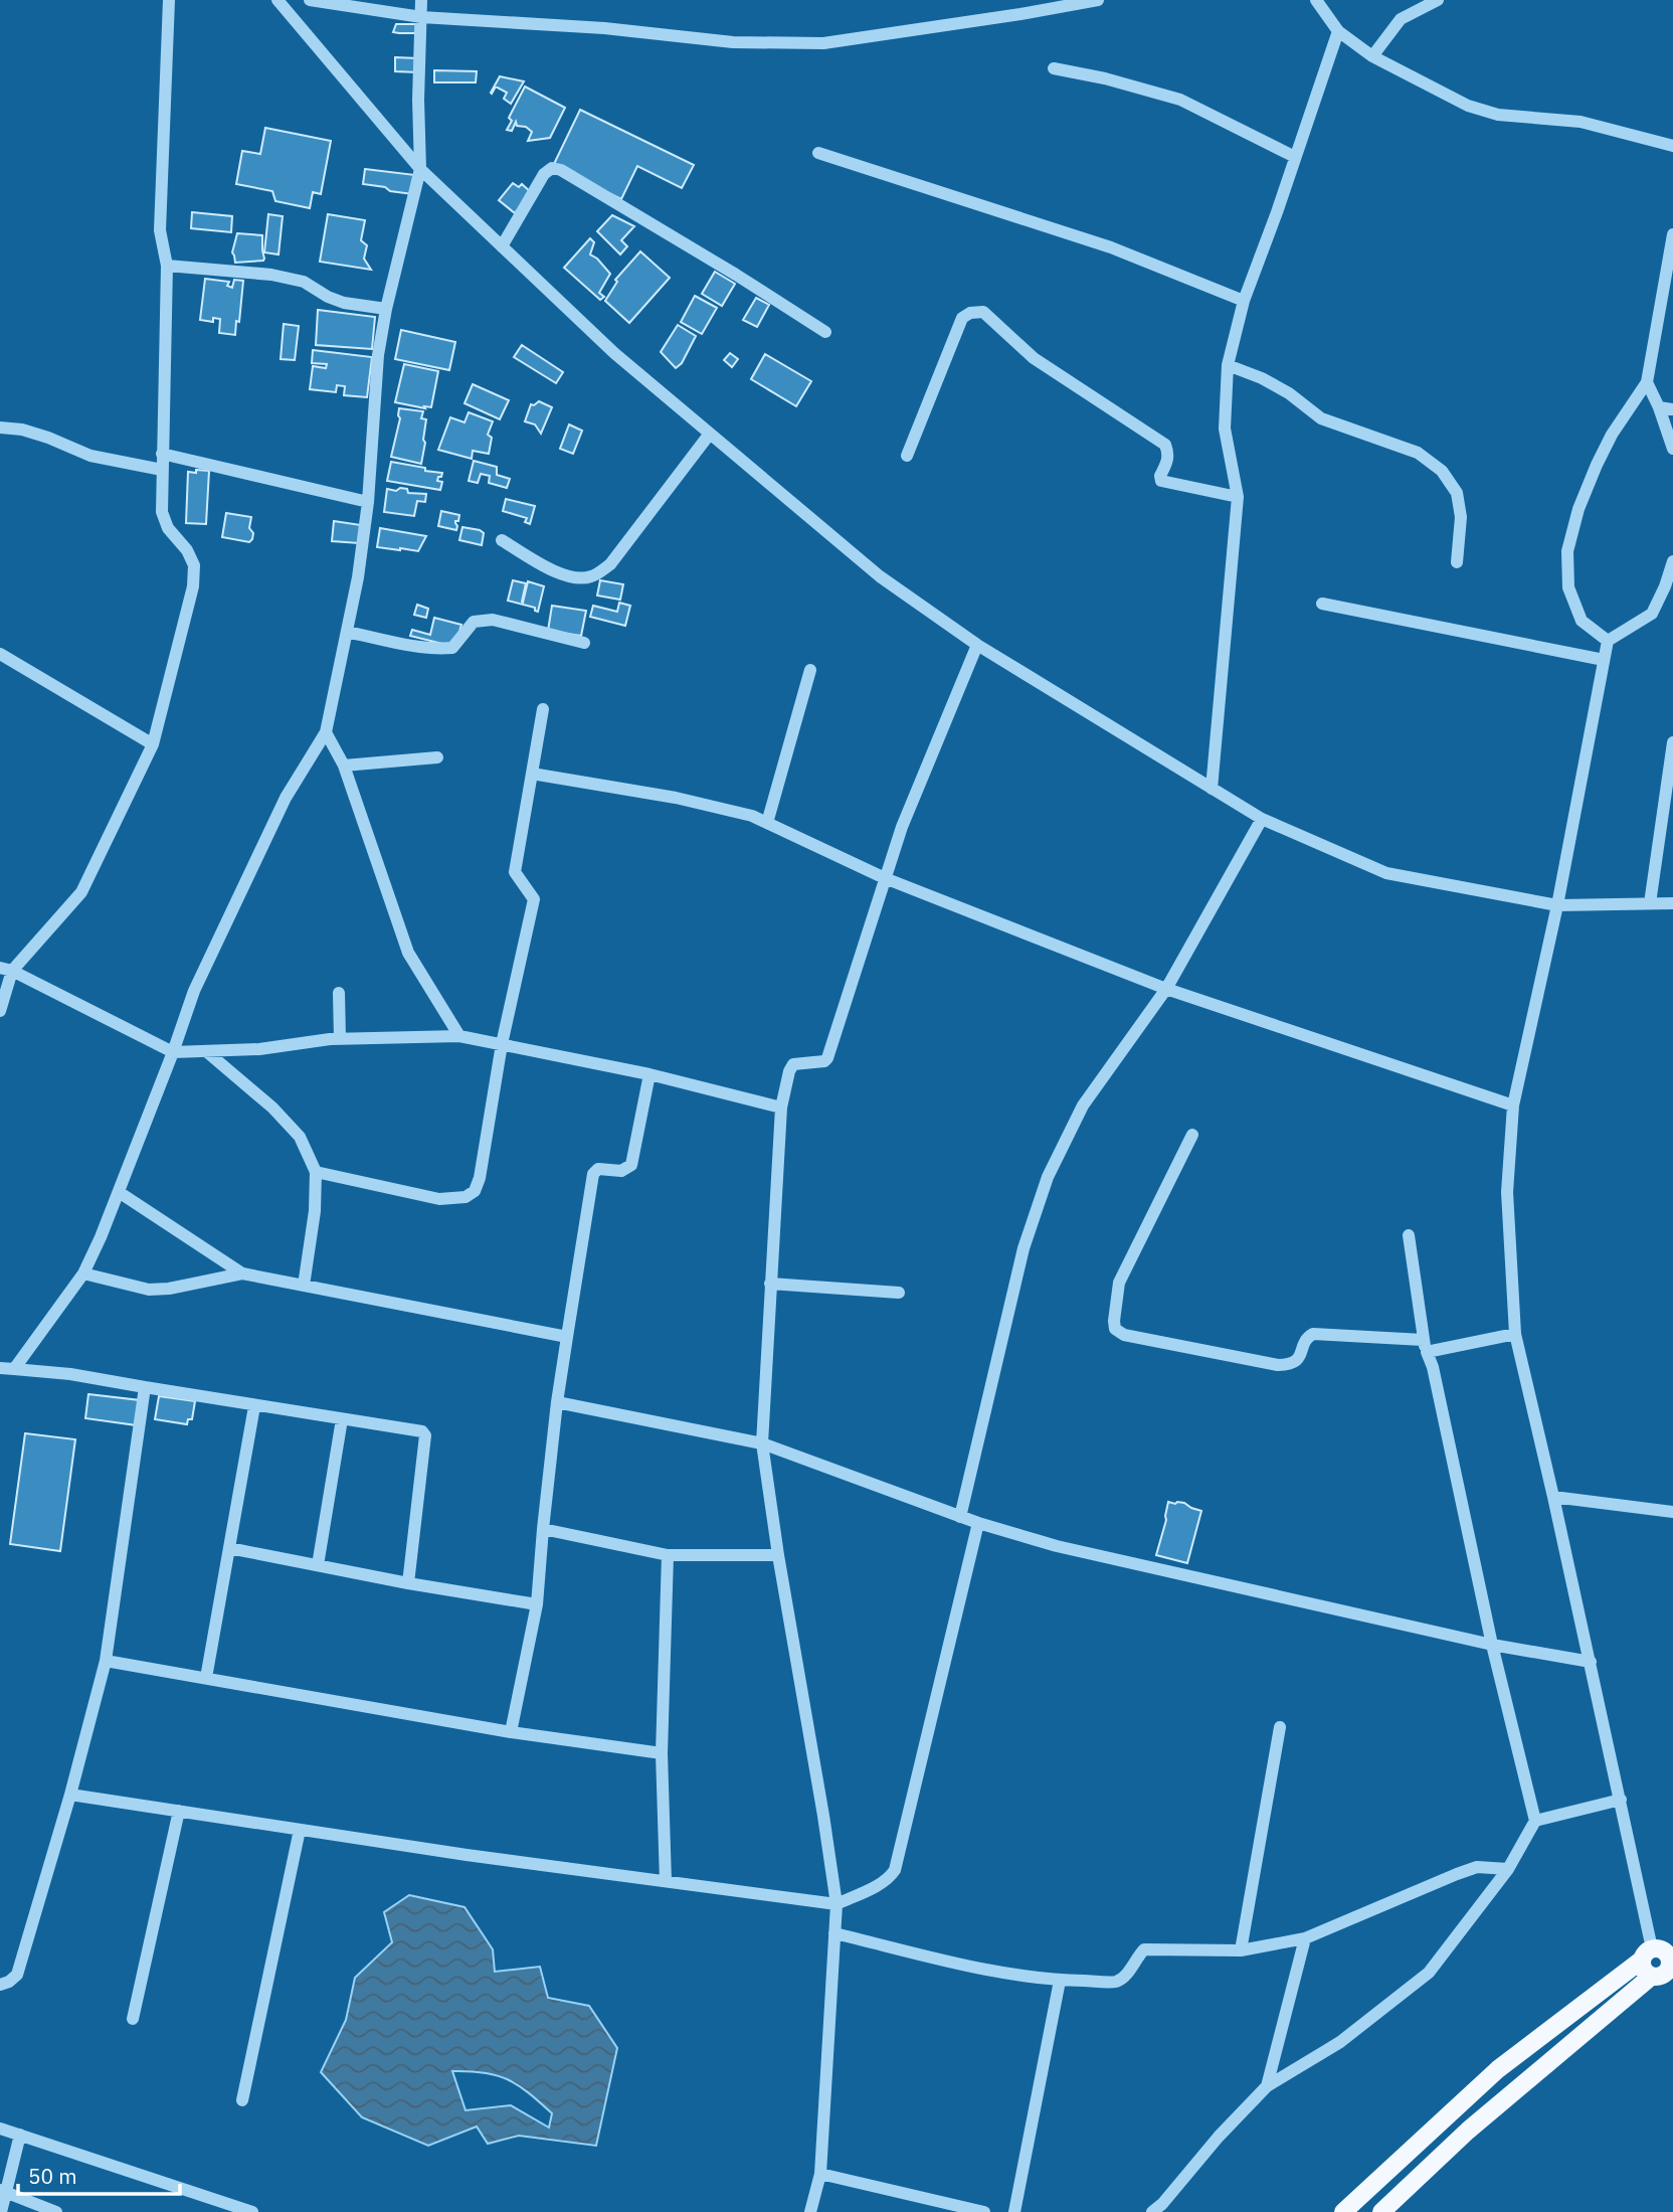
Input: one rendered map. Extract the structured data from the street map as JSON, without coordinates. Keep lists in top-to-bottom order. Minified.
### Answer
{"scale_bar":"50 m"}
